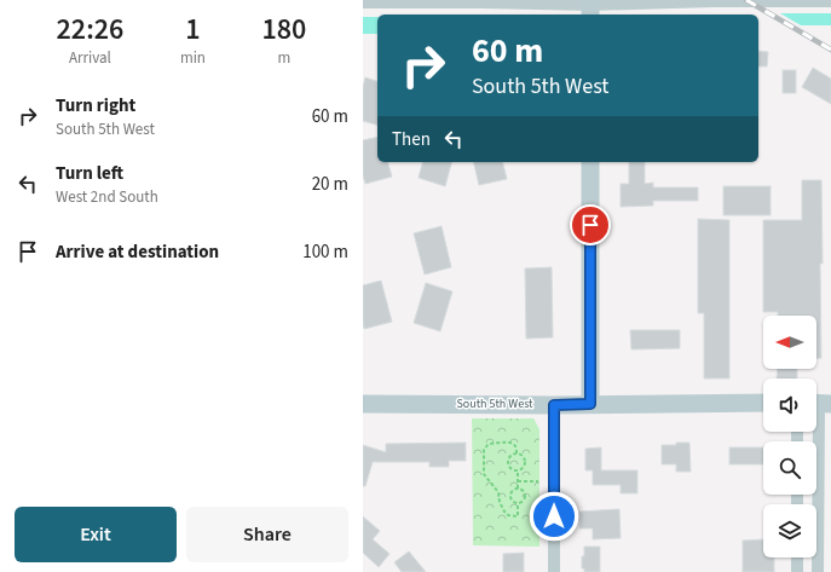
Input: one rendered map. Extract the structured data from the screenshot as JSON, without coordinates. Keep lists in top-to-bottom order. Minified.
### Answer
{"streets":{"street":["South 5th West"]},"north":"left","page":{"eta":["22:26","Arrival","1","min","180","m"],"turn":["60 m","South 5th West"],"list":[{"name":"Turn right","note":"South 5th West","value":"60 m"},{"name":"Turn left","note":"West 2nd South","value":"20 m"},{"name":"Arrive at destination","value":"100 m"}],"then":"Then","buttons":["Exit","Share"]}}
